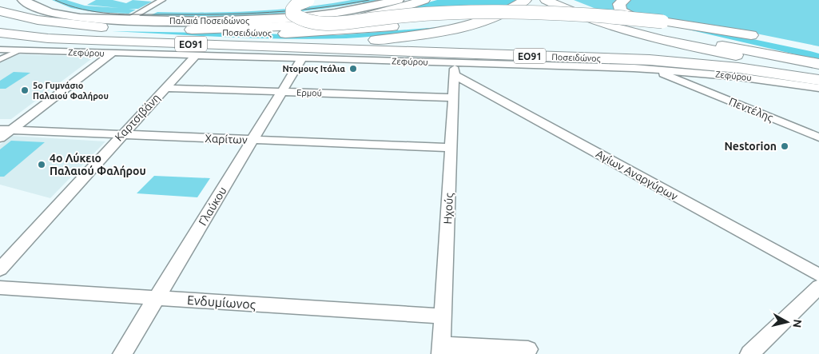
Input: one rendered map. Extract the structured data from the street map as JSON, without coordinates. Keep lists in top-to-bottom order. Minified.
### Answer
{"streets":{"highway":["Ποσειδώνος","ΕΟ91"],"main road":["Παλαιά Ποσειδώνος"],"street":["Ζεφύρου","Ερμού","Πεντέλης","Καρτσιβάνη","Χαρίτων","Αγίων Αναργύρων","Γλαύκου","Ηχούς","Ενδυμίωνος"]},"crossings":[["Ζεφύρου","Πεντέλης"],["Ζεφύρου","Καρτσιβάνη"],["Ζεφύρου","Αγίων Αναργύρων"],["Ζεφύρου","Γλαύκου"],["Ζεφύρου","Ηχούς"],["Ερμού","Καρτσιβάνη"],["Ερμού","Γλαύκου"],["Ερμού","Ηχούς"],["Καρτσιβάνη","Χαρίτων"],["Χαρίτων","Γλαύκου"],["Χαρίτων","Ηχούς"],["Αγίων Αναργύρων","Ηχούς"],["Γλαύκου","Ενδυμίωνος"],["Ηχούς","Ενδυμίωνος"]],"places":["Ντομους Ιτάλια","5ο Γυμνάσιο Παλαιού Φαλήρου","Nestorion","4ο Λύκειο Παλαιού Φαλήρου"],"north":"right"}
